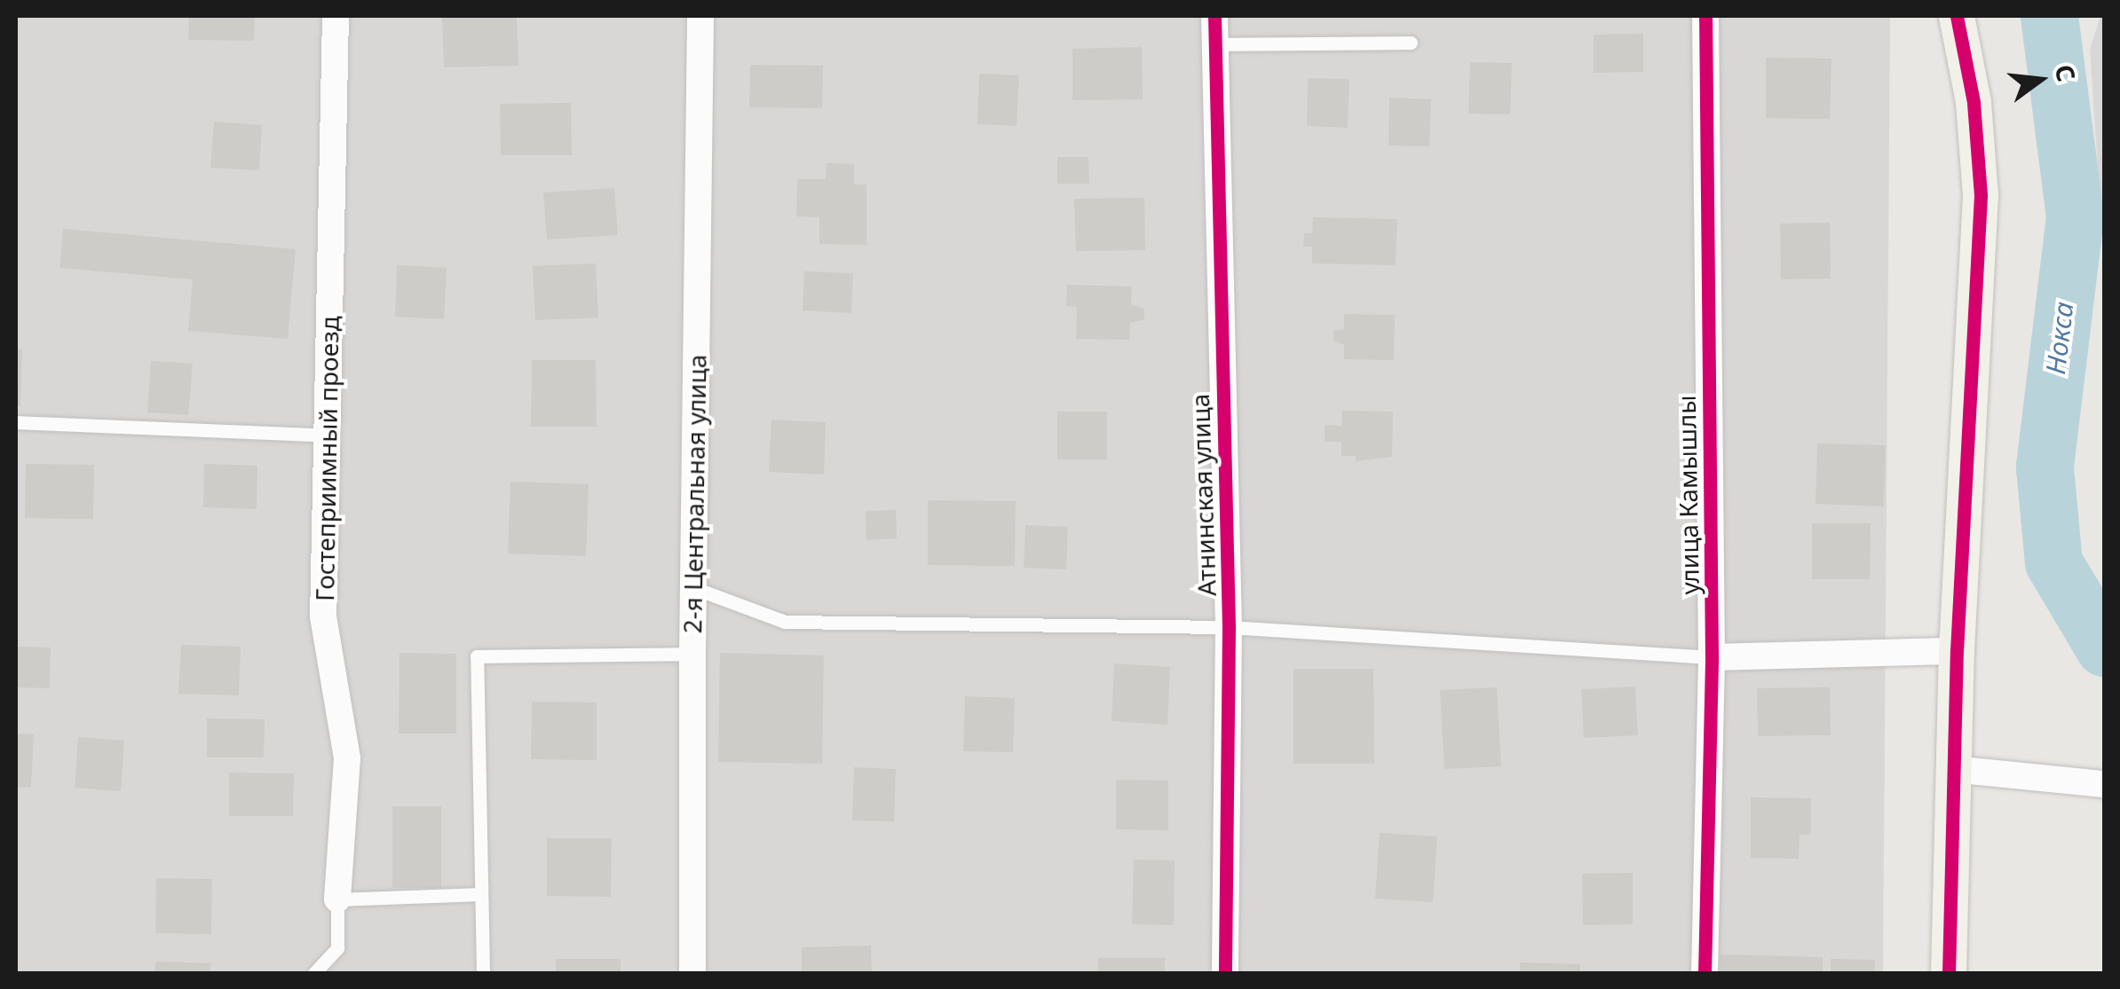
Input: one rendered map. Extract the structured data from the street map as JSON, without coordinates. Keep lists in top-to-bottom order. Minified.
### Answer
{"streets":{"street":["Гостеприимный проезд","2-я Центральная улица","Атнинская улица","улица Камышлы"]},"water":["Нокса"],"north":"right"}
